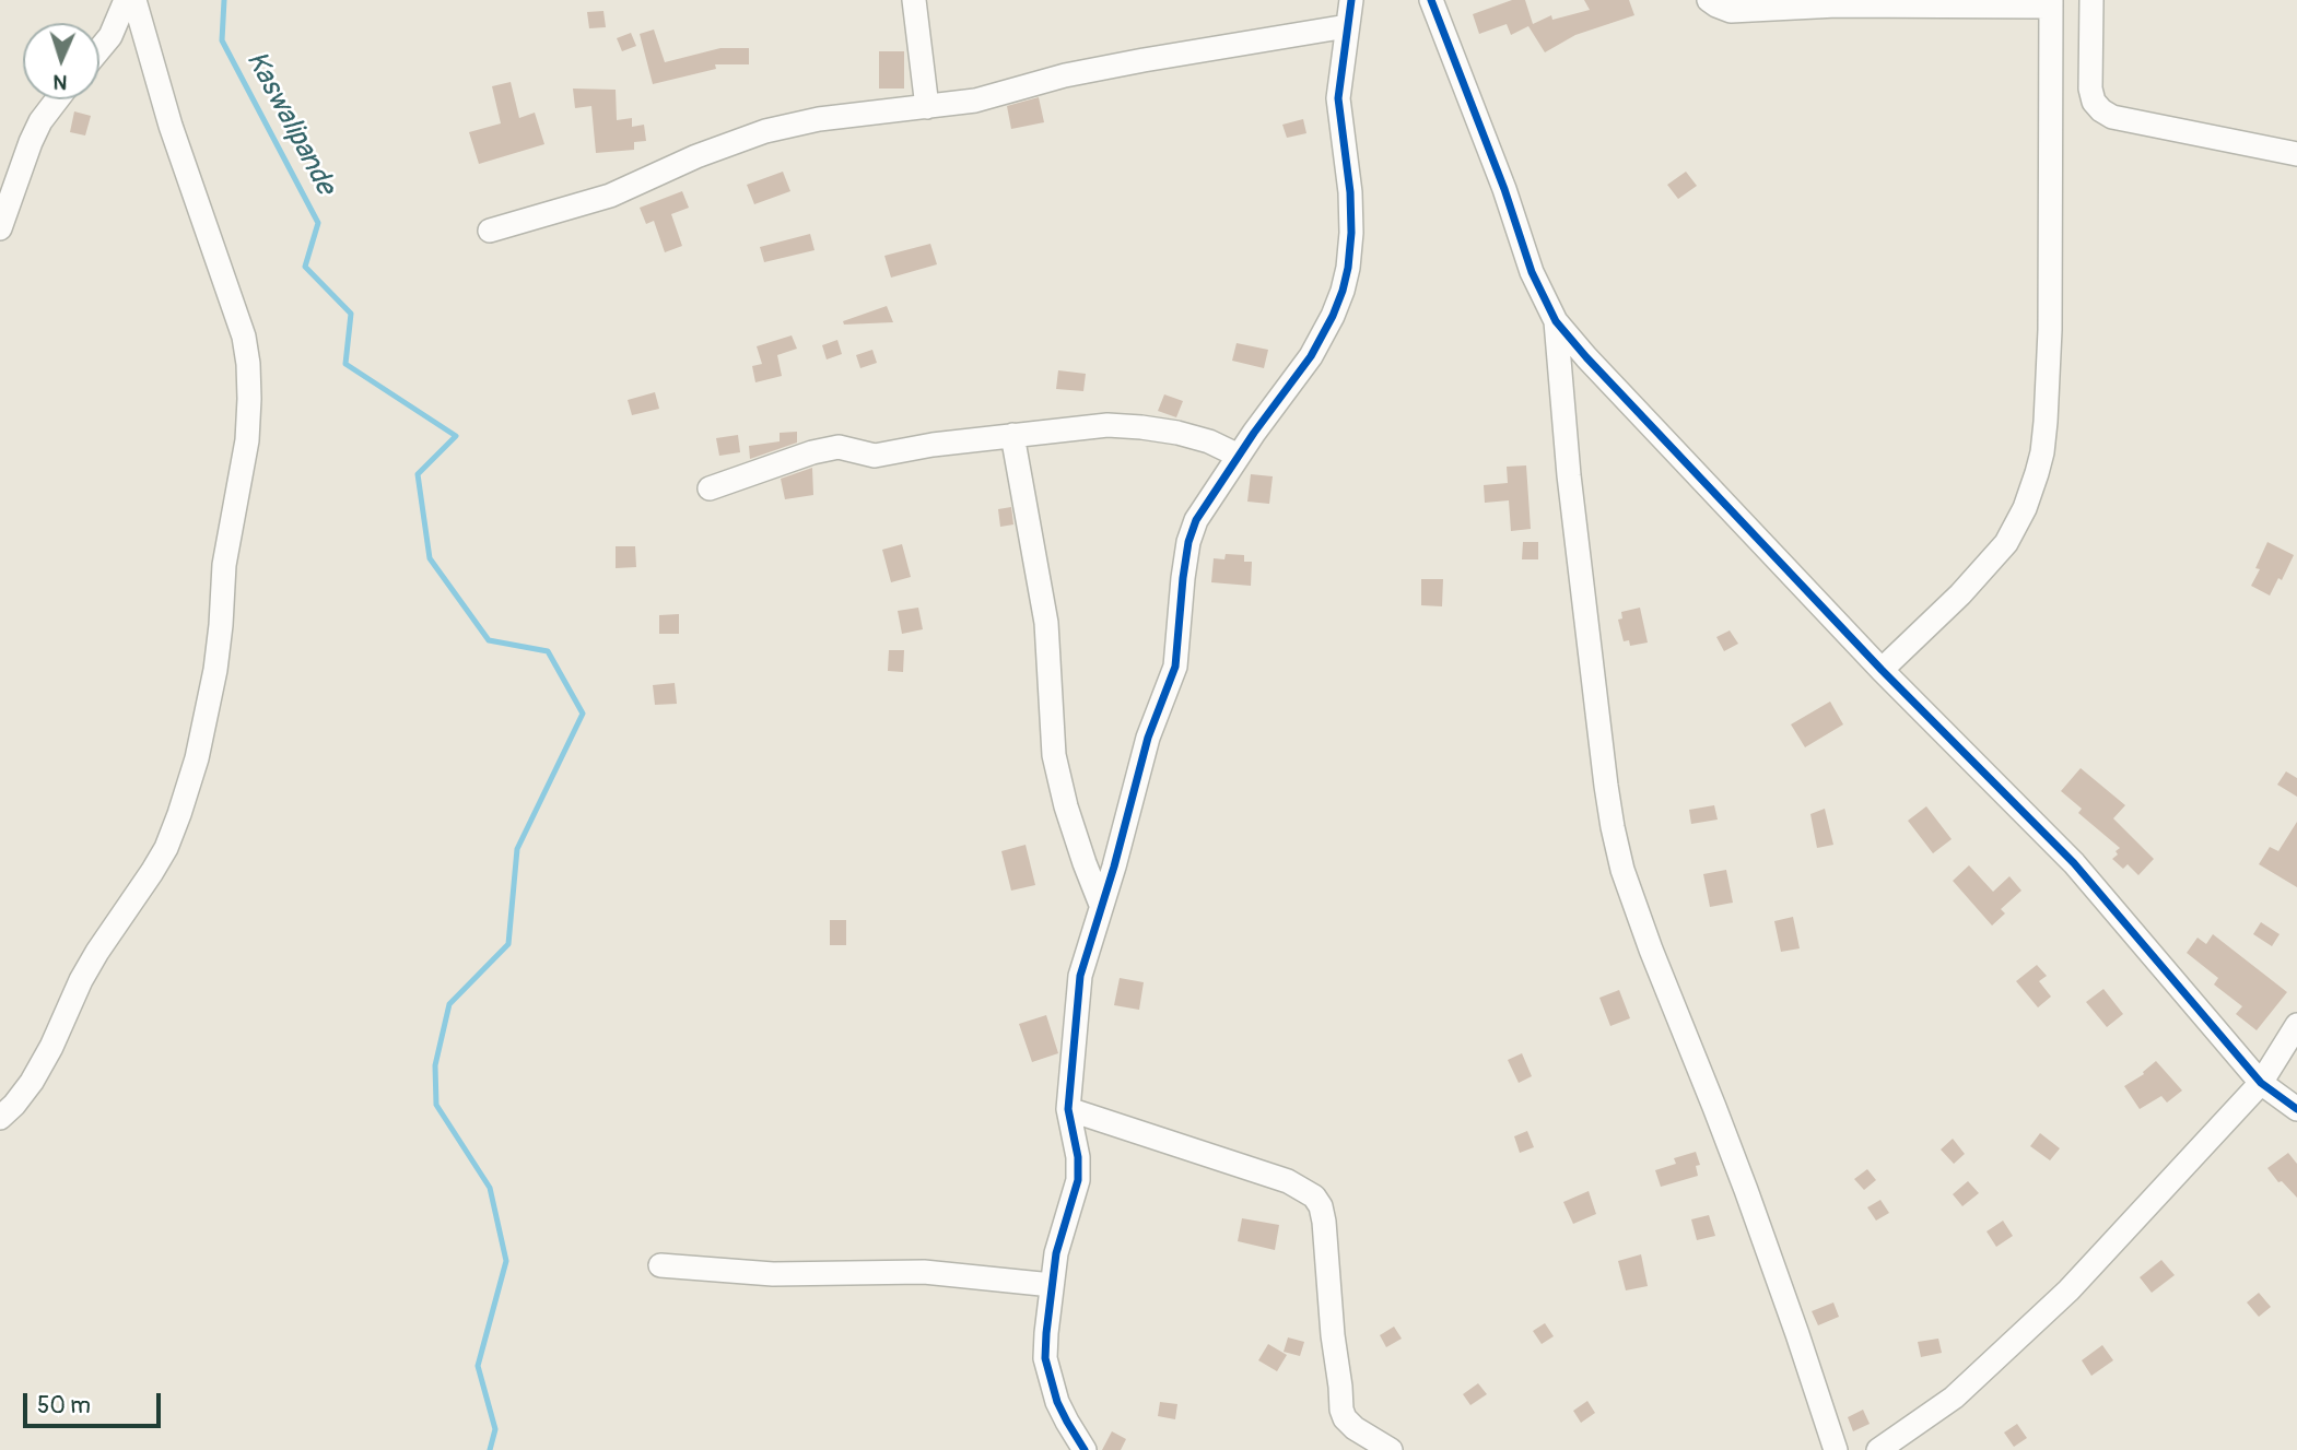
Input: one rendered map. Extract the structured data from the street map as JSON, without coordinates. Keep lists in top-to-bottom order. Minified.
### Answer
{"water":["Kaswalipande"],"scale_bar":"50 m","north":"bottom"}
